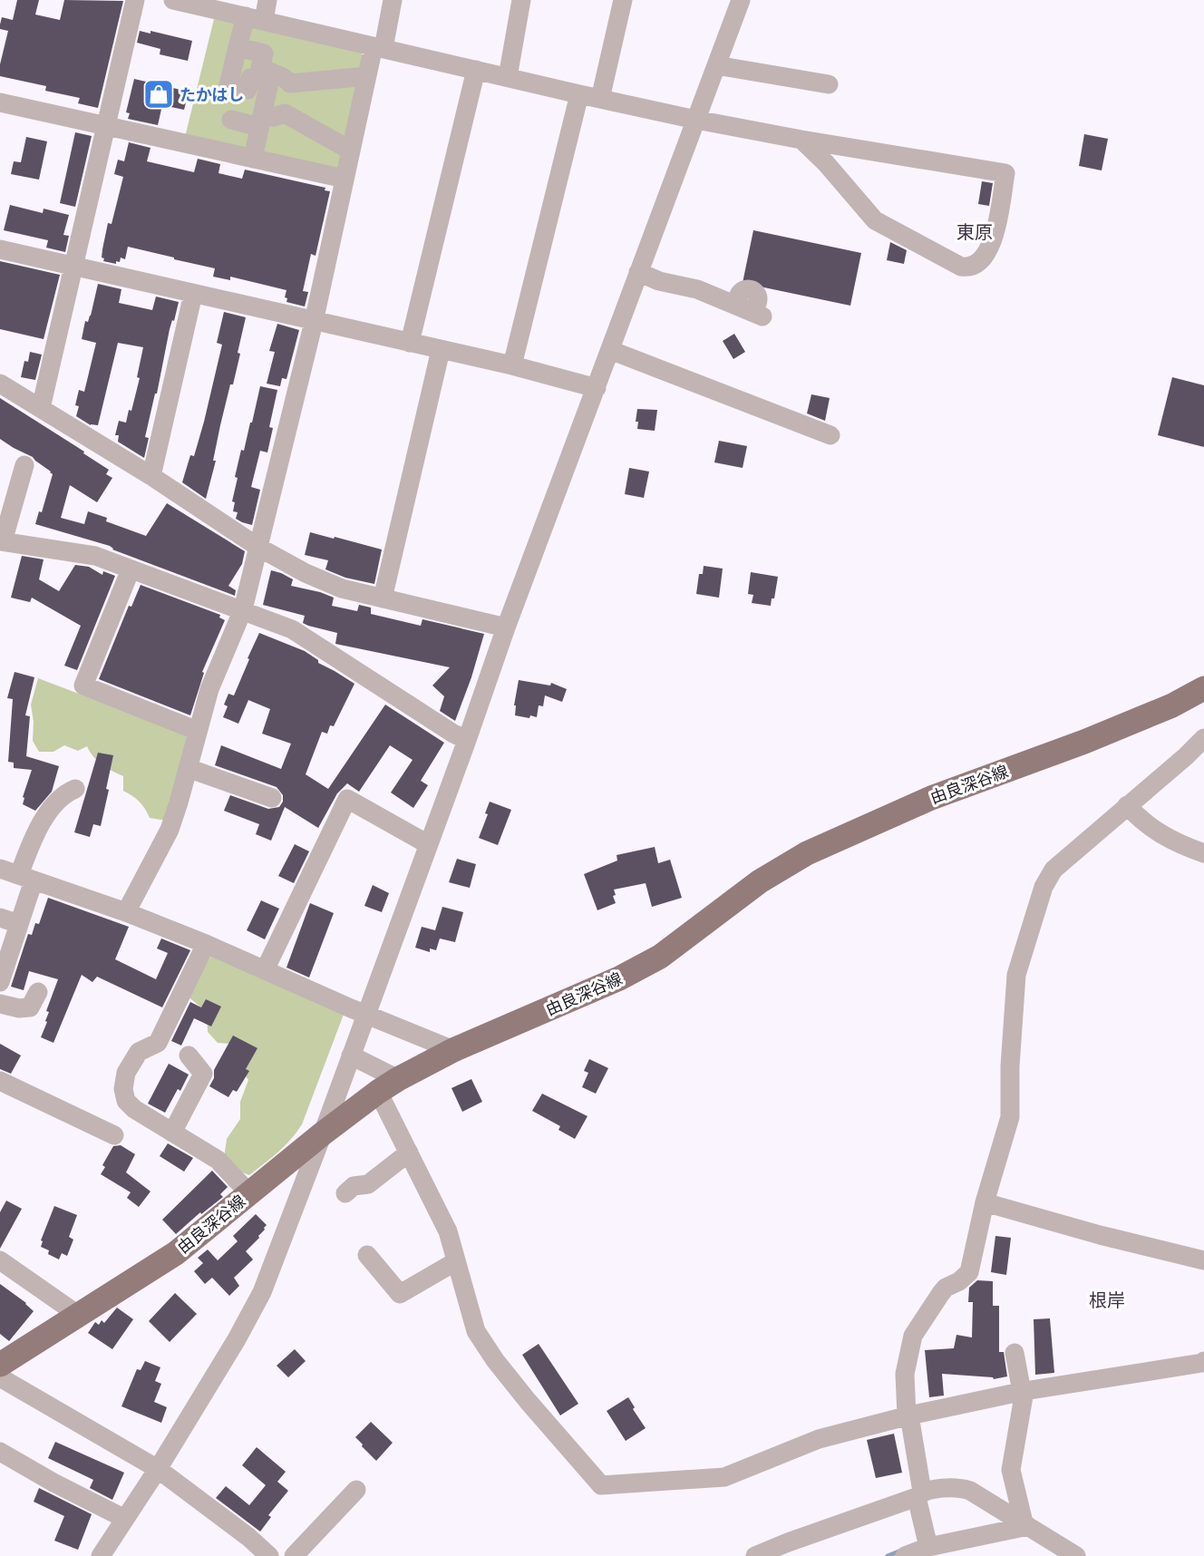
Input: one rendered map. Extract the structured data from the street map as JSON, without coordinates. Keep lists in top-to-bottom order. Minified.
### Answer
{"streets":{"main road":["由良深谷線"]},"districts":["東原","根岸"],"places":{"shop":["たかはし"]}}
